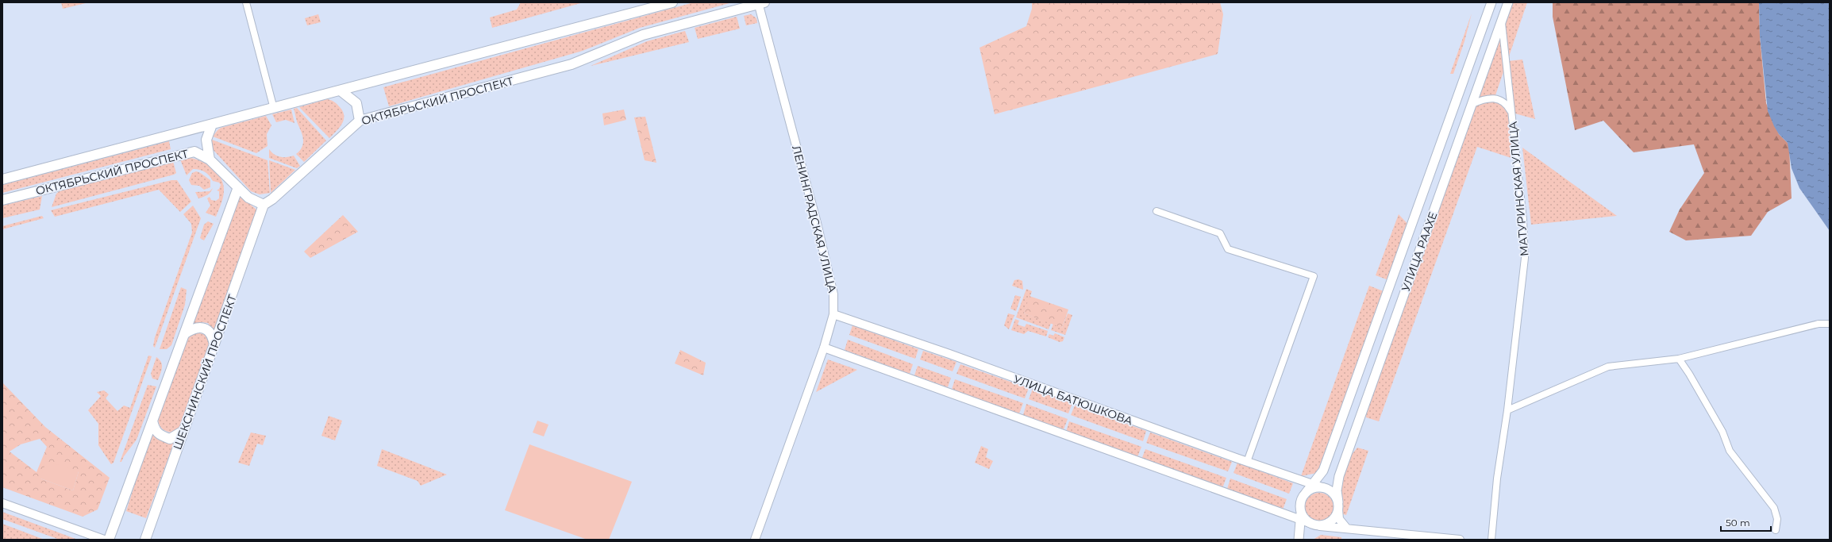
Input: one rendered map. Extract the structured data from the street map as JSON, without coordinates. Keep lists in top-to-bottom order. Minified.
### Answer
{"streets":{"main road":["ОКТЯБРЬСКИЙ ПРОСПЕКТ","УЛИЦА РААХЕ","ШЕКСНИНСКИЙ ПРОСПЕКТ"],"street":["МАТУРИНСКАЯ УЛИЦА","ЛЕНИНГРАДСКАЯ УЛИЦА","УЛИЦА БАТЮШКОВА"]},"crossings":[["ОКТЯБРЬСКИЙ ПРОСПЕКТ","ЛЕНИНГРАДСКАЯ УЛИЦА"],["ОКТЯБРЬСКИЙ ПРОСПЕКТ","ШЕКСНИНСКИЙ ПРОСПЕКТ"],["МАТУРИНСКАЯ УЛИЦА","УЛИЦА РААХЕ"],["ЛЕНИНГРАДСКАЯ УЛИЦА","УЛИЦА БАТЮШКОВА"],["УЛИЦА РААХЕ","УЛИЦА БАТЮШКОВА"]],"scale_bar":"50 m"}
